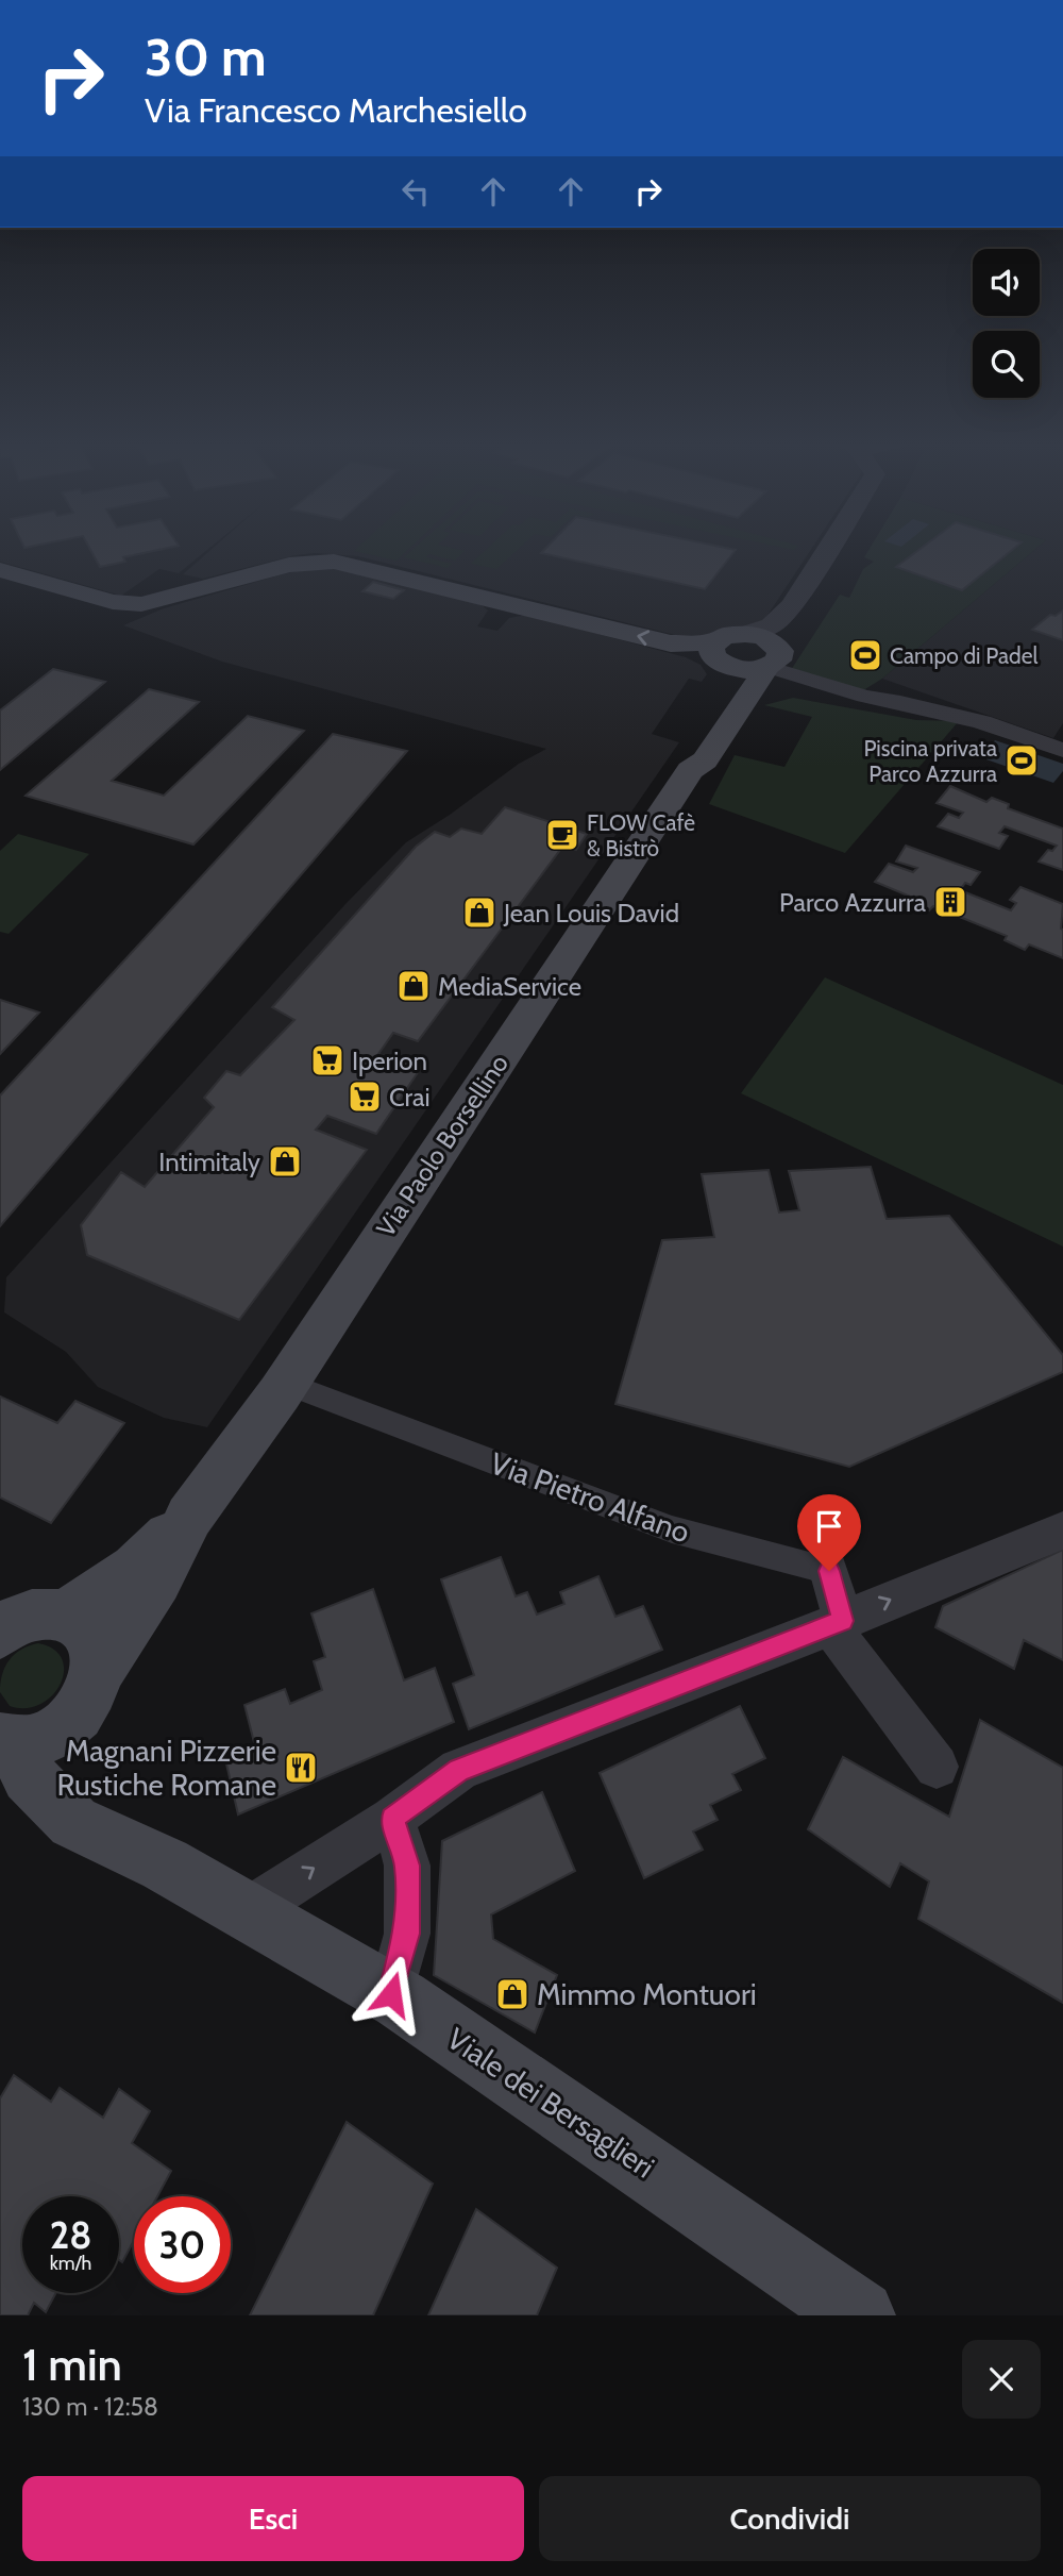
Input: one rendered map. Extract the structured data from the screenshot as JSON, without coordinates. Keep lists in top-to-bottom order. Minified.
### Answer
{"streets":{"main road":["Via Paolo Borsellino","Viale dei Bersaglieri"],"street":["Via Pietro Alfano"]},"crossings":[["Via Paolo Borsellino","Viale dei Bersaglieri"]],"places":{"sports":["Campo di Padel","Piscina privata Parco Azzurra"],"cafe":["FLOW Cafè & Bistrò"],"building":["Parco Azzurra"],"shop":["Jean Louis David","MediaService","Intimitaly","Mimmo Montuori"],"supermarket":["Iperion","Crai"],"restaurant":["Magnani Pizzerie Rustiche Romane"]},"page":{"turn":["30 m","Via Francesco Marchesiello"],"speed":"28 km/h","limit":"30","heading":["1 min","130 m · 12:58"],"buttons":["Esci","Condividi"]}}
